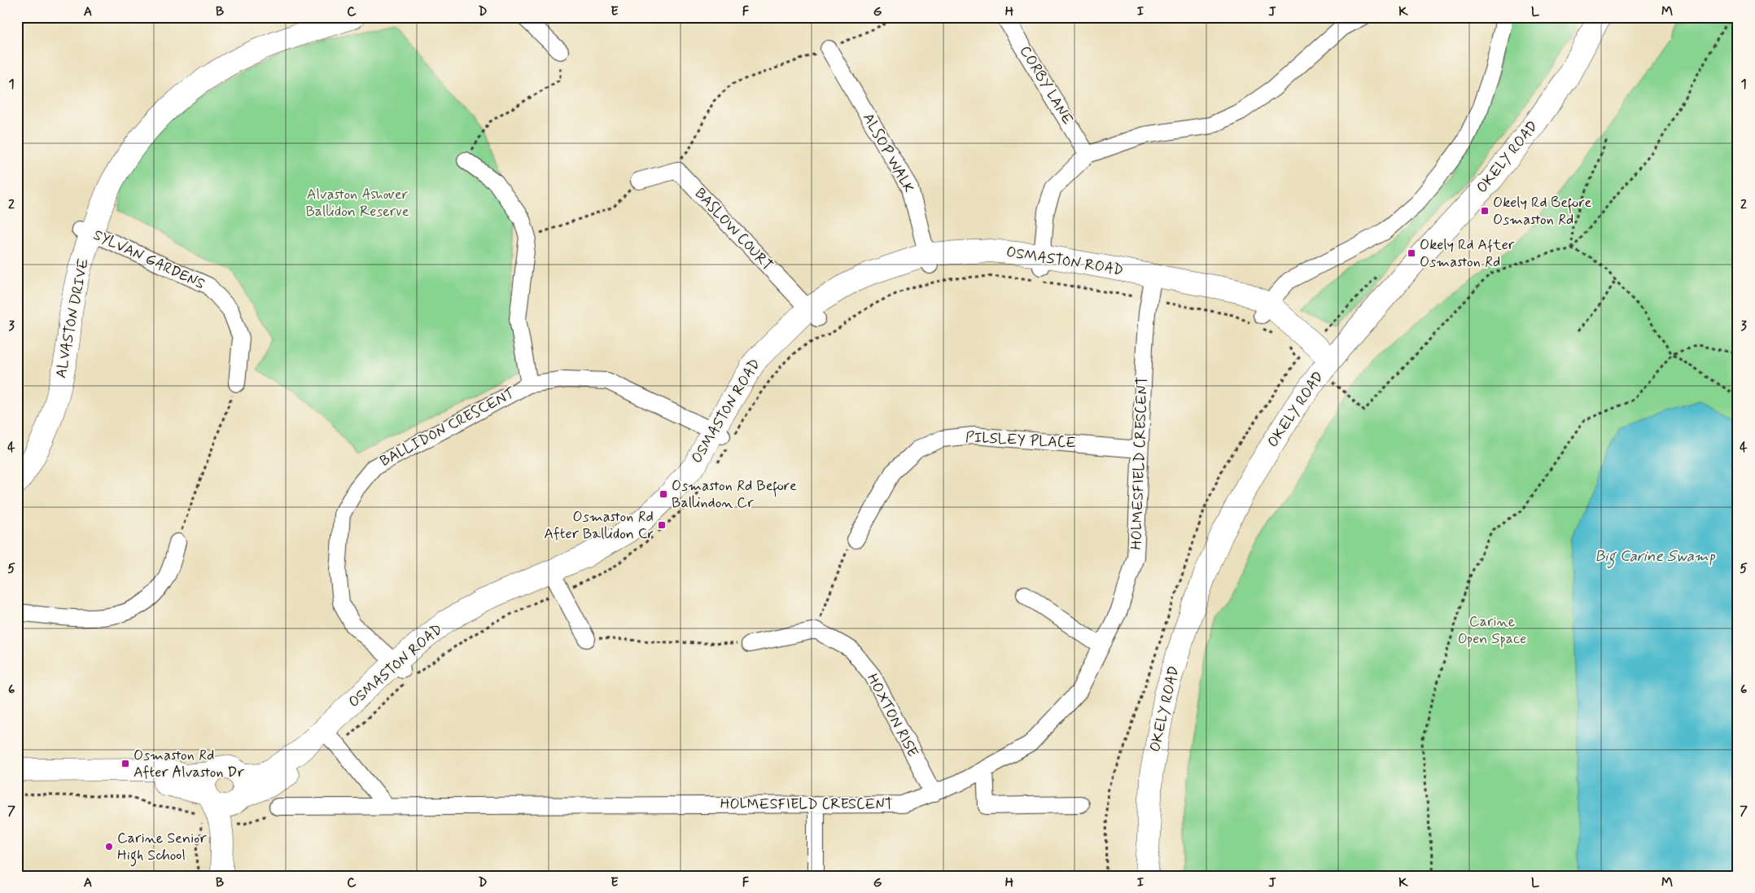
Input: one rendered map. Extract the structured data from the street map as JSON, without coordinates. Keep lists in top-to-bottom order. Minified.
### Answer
{"streets":{"street":["CORBY LANE","ALSOP WALK","OKELY ROAD","BASLOW COURT","SYLVAN GARDENS","OSMASTON ROAD","ALVASTON DRIVE","BALLIDON CRESCENT","PILSLEY PLACE","HOLMESFIELD CRESCENT","HOXTON RISE"]},"crossings":[["ALSOP WALK","OSMASTON ROAD"],["OKELY ROAD","OSMASTON ROAD"],["BASLOW COURT","OSMASTON ROAD"],["SYLVAN GARDENS","ALVASTON DRIVE"],["OSMASTON ROAD","BALLIDON CRESCENT"],["OSMASTON ROAD","HOLMESFIELD CRESCENT"],["PILSLEY PLACE","HOLMESFIELD CRESCENT"],["HOLMESFIELD CRESCENT","HOXTON RISE"]],"water":["Big Carine Swamp"],"parks":["Alvaston Ashover Ballidon Reserve","Carine Open Space"],"places":{"transit":["Okely Rd Before Osmaston Rd","Okely Rd After Osmaston Rd","Osmaston Rd Before Ballindon Cr","Osmaston Rd After Ballidon Cr","Osmaston Rd After Alvaston Dr"],"other":["Carine Senior High School"]},"grid":{"columns":["A","B","C","D","E","F","G","H","I","J","K","L","M"],"rows":["1","2","3","4","5","6","7"]}}
